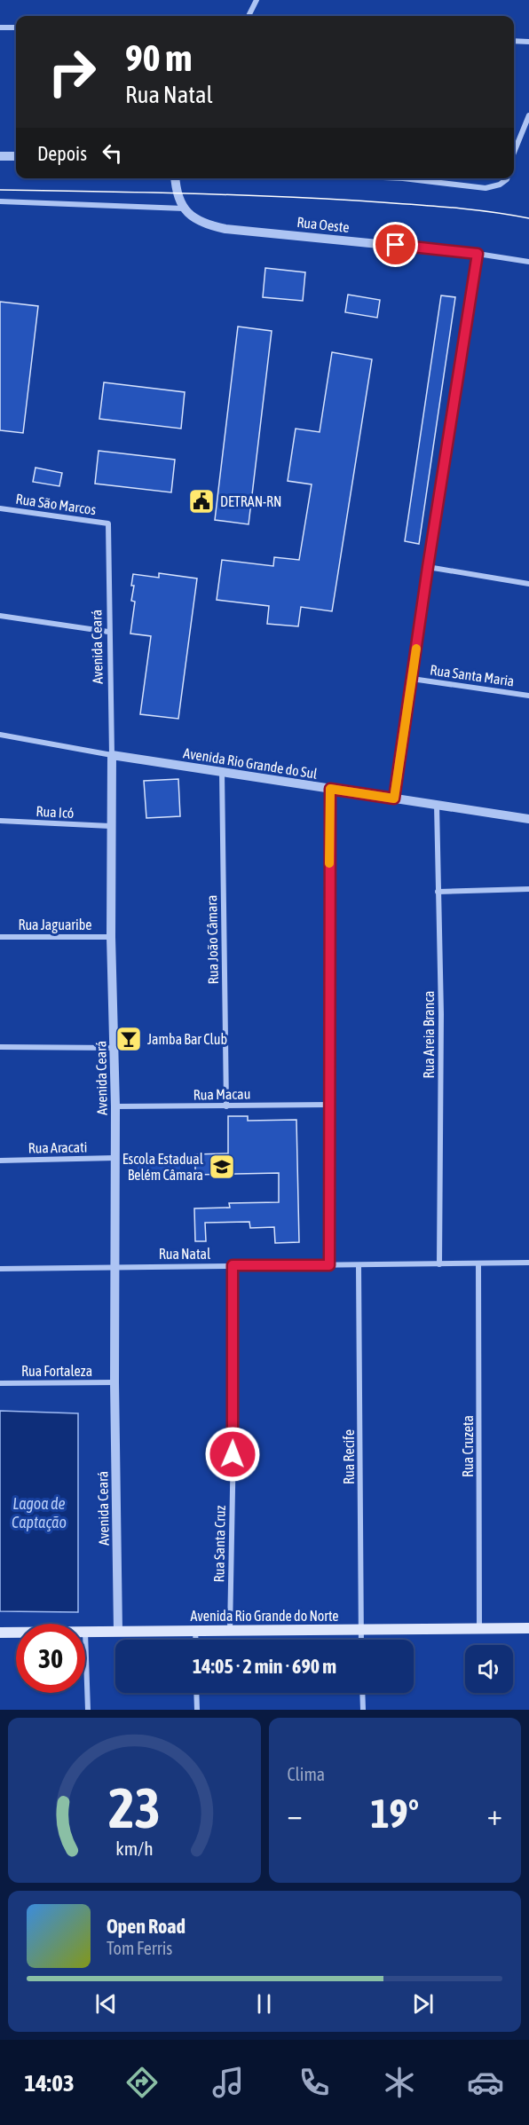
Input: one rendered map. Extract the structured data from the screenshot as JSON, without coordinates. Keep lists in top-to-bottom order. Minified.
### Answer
{"streets":{"main road":["Avenida Rio Grande do Norte"],"street":["Rua Oeste","Rua São Marcos","Avenida Ceará","Rua Santa Maria","Avenida Rio Grande do Sul","Rua Icó","Rua Jaguaribe","Rua João Câmara","Rua Areia Branca","Rua Macau","Rua Aracati","Rua Natal","Rua Fortaleza","Rua Cruzeta","Rua Recife","Rua Santa Cruz"]},"crossings":[["Rua São Marcos","Avenida Ceará"],["Avenida Ceará","Avenida Rio Grande do Sul"],["Avenida Ceará","Rua Icó"],["Avenida Ceará","Rua Jaguaribe"],["Avenida Ceará","Rua Macau"],["Avenida Ceará","Rua Aracati"],["Avenida Ceará","Rua Natal"],["Avenida Ceará","Rua Fortaleza"],["Avenida Ceará","Avenida Rio Grande do Norte"],["Avenida Rio Grande do Sul","Rua João Câmara"],["Avenida Rio Grande do Sul","Rua Areia Branca"],["Rua João Câmara","Rua Macau"],["Rua Areia Branca","Rua Natal"],["Rua Natal","Rua Cruzeta"],["Rua Natal","Rua Recife"],["Rua Natal","Rua Santa Cruz"],["Rua Cruzeta","Avenida Rio Grande do Norte"],["Rua Recife","Avenida Rio Grande do Norte"],["Rua Santa Cruz","Avenida Rio Grande do Norte"]],"water":["Lagoa de Captação"],"places":{"public building":["DETRAN-RN"],"bar":["Jamba Bar Club"],"school or university":["Escola Estadual Belém Câmara"]},"page":{"turn":["90 m","Rua Natal"],"then":"Depois","limit":"30","trip":"14:05 · 2 min · 690 m","tile":"Clima","heat":["−","19°","+"],"song":["Open Road","Tom Ferris"],"tabs":"14:03","gauge":["23","km/h"]}}
